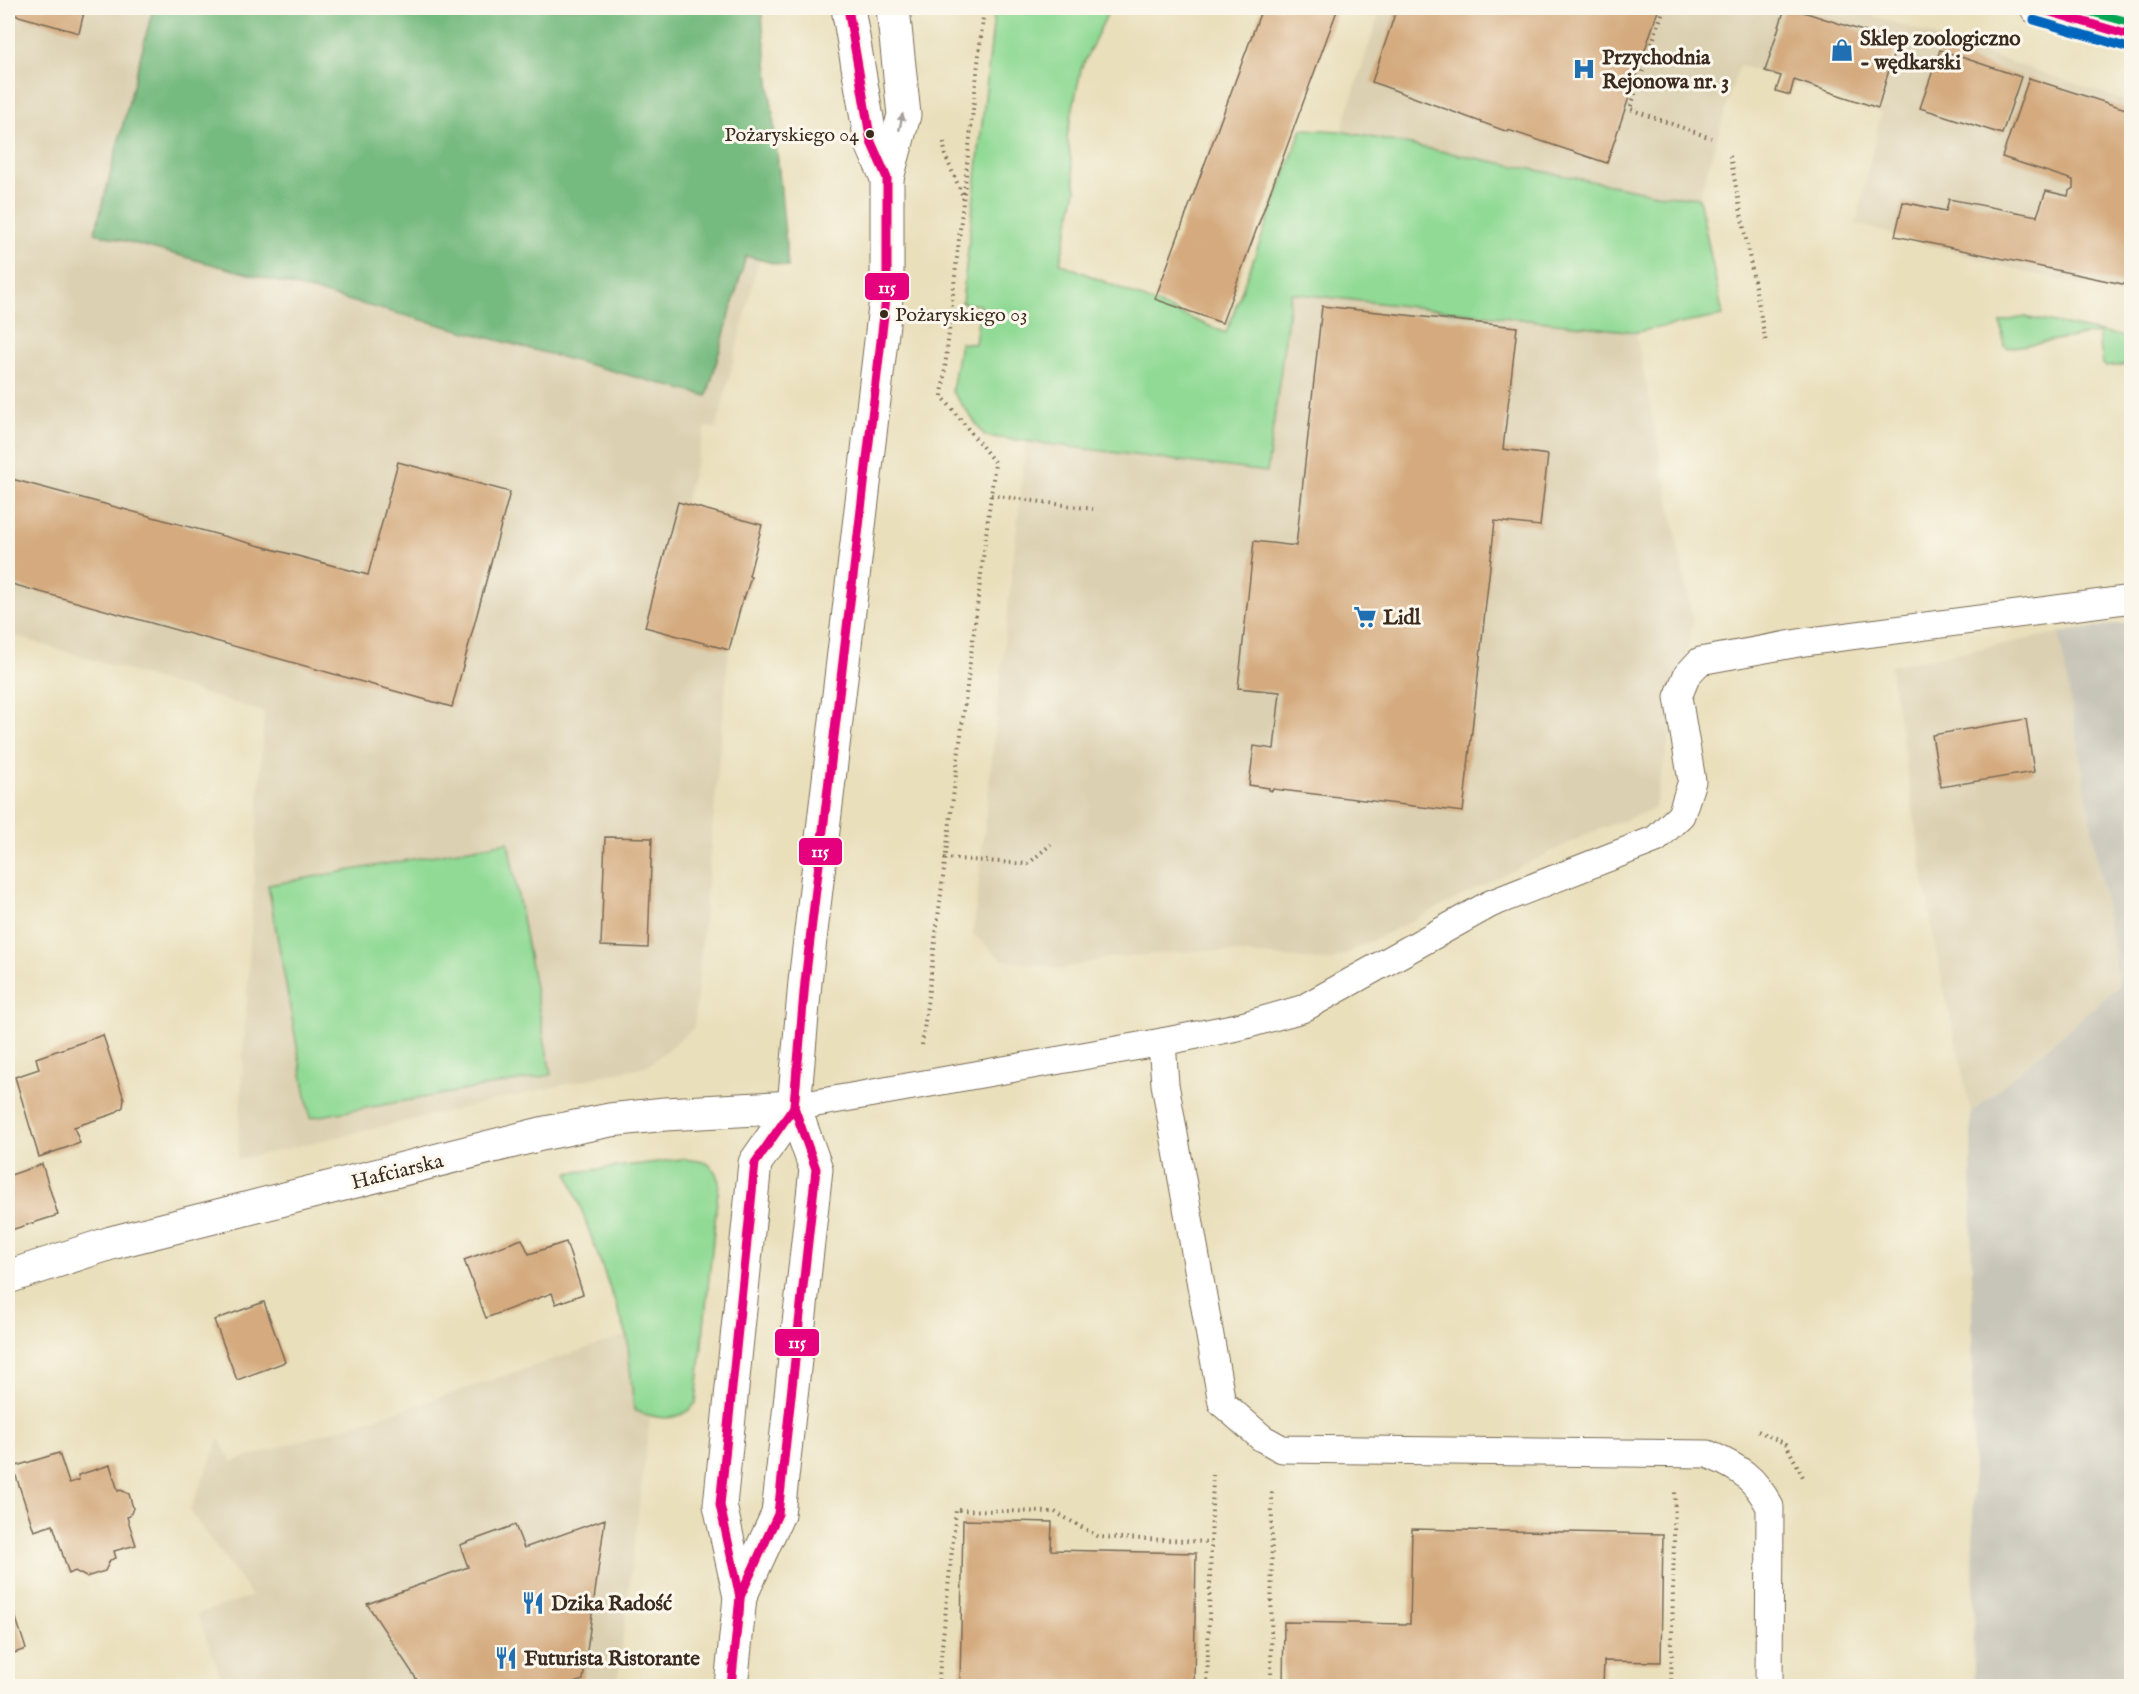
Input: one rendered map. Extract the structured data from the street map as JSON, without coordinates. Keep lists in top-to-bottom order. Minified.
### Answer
{"streets":{"street":["Hafciarska"]},"places":{"shop":["Sklep zoologiczno - wędkarski"],"hospital":["Przychodnia Rejonowa nr. 3"],"other":["Pożaryskiego 04","Pożaryskiego 03"],"supermarket":["Lidl"],"restaurant":["Dzika Radość","Futurista Ristorante"]},"lines":["transit line 115"]}
